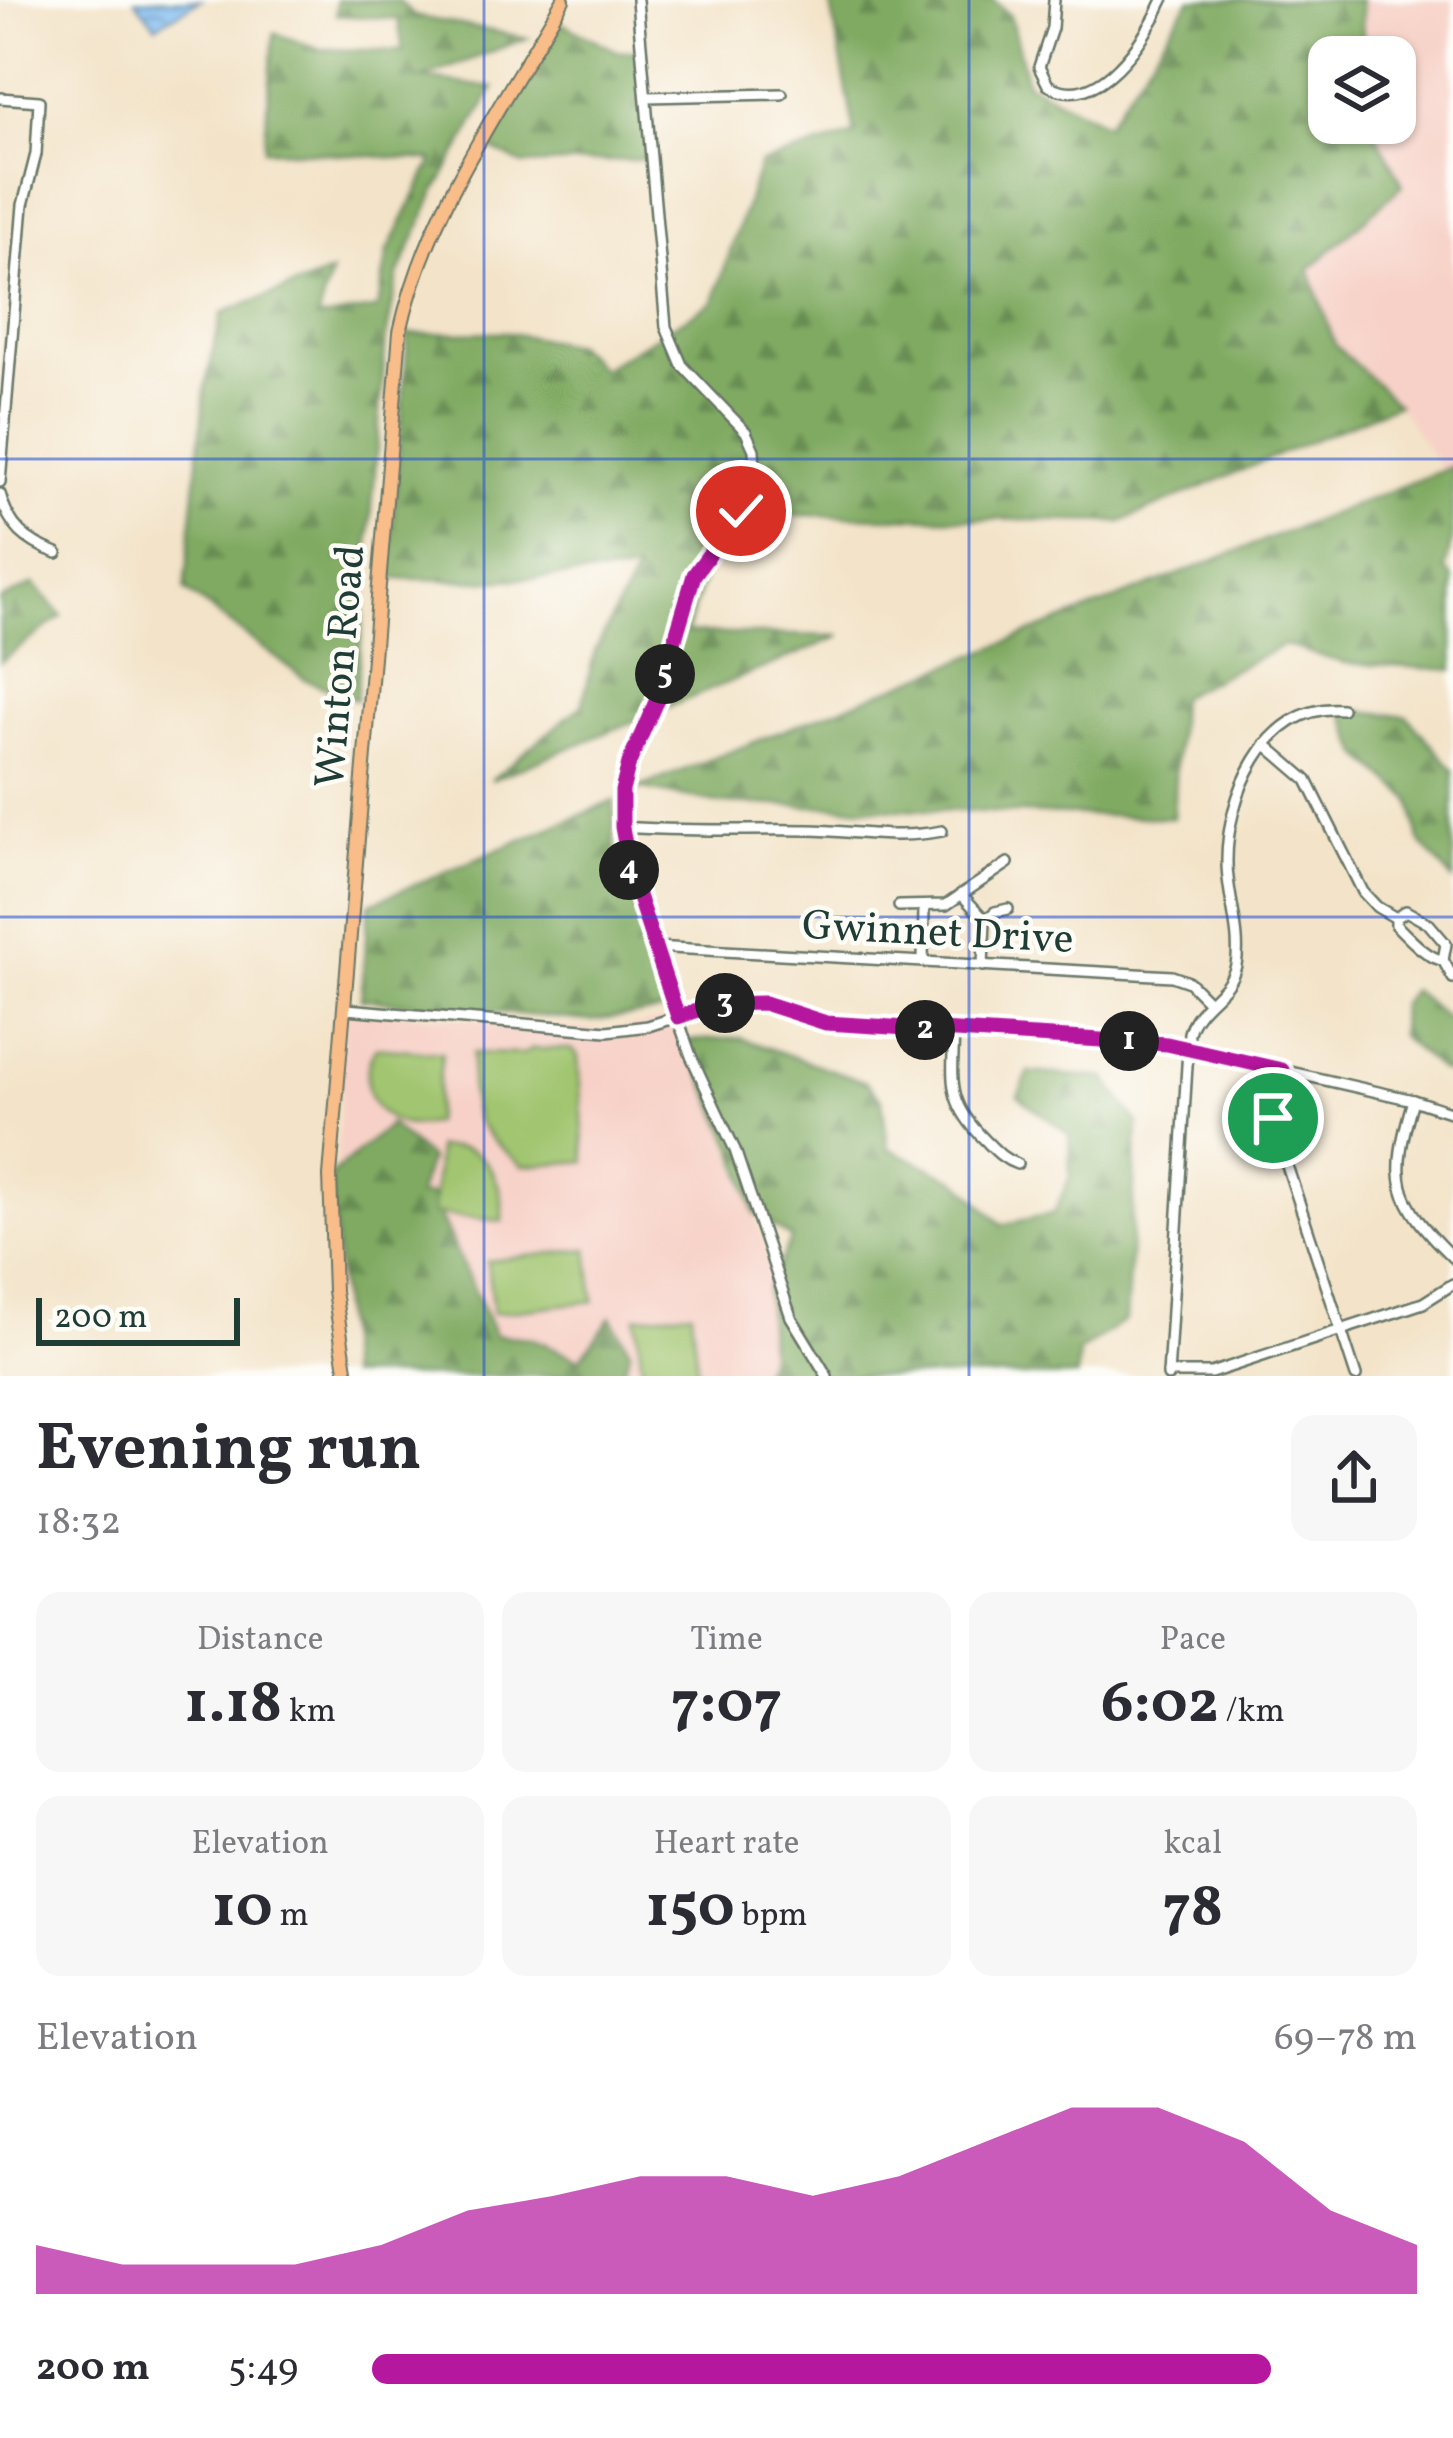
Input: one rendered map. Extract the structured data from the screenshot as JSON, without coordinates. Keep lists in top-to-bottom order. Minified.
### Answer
{"streets":{"main road":["Winton Road"],"street":["Gwinnet Drive"]},"scale_bar":"200 m","page":{"pins":["5","4","3","2","1"],"scale":"200 m","heading":["Evening run","18:32"],"stats":[["Distance","1.18 km"],["Time","7:07"],["Pace","6:02 /km"],["Elevation","10 m"],["Heart rate","150 bpm"],["kcal","78"]],"chart":["Elevation","69–78 m"],"list":[{"name":"200 m","note":"5:49"}]}}
